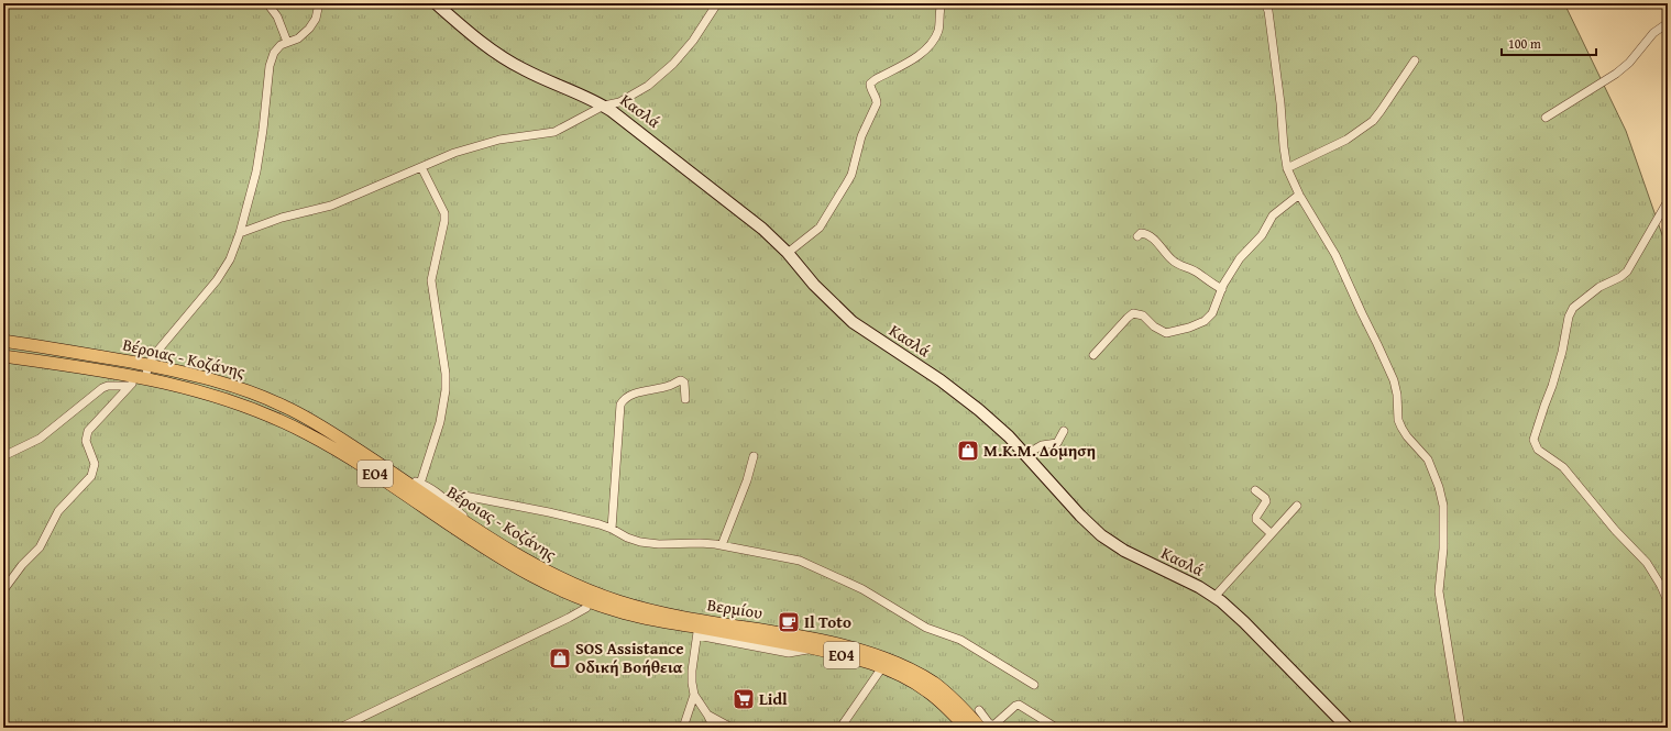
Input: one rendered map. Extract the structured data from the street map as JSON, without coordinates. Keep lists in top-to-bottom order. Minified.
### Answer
{"streets":{"main road":["Βέροιας - Κοζάνης","ΕΟ4","Βερμίου"],"street":["Κασλά"]},"crossings":[["Βέροιας - Κοζάνης","Βερμίου"]],"places":{"shop":["Μ.Κ.Μ. Δόμηση","SOS Assistance Οδική Βοήθεια"],"cafe":["Il Toto"],"supermarket":["Lidl"]},"scale_bar":"100 m"}
